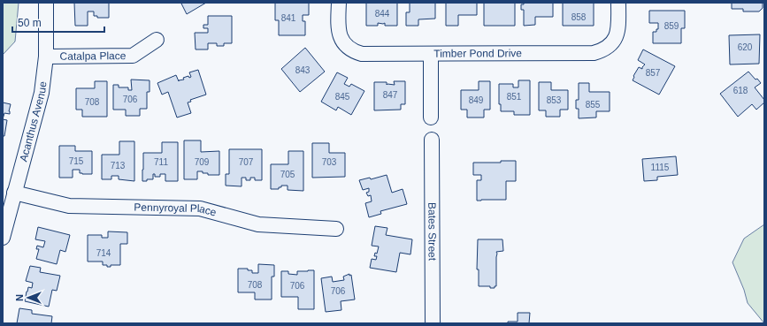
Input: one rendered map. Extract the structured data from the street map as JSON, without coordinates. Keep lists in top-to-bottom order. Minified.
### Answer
{"streets":{"street":["Timber Pond Drive","Catalpa Place","Acanthus Avenue","Pennyroyal Place","Bates Street"]},"crossings":[["Catalpa Place","Acanthus Avenue"],["Acanthus Avenue","Pennyroyal Place"]],"house_numbers":["844","858","841","859","620","843","857","618","847","845","851","706","849","853","708","855","715","711","709","707","703","713","1115","705","714","708","706","706"],"scale_bar":"50 m","north":"left"}
